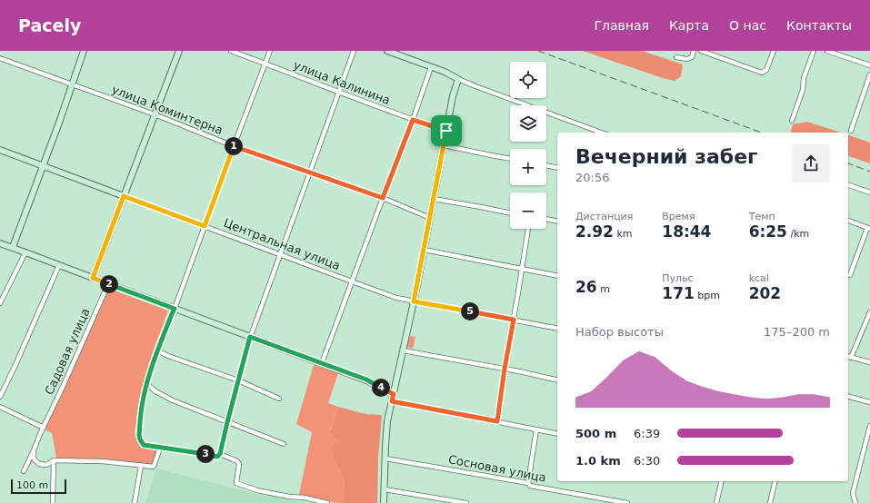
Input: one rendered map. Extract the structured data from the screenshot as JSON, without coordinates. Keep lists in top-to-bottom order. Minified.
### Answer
{"streets":{"street":["улица Калинина","улица Коминтерна","Центральная улица","Садовая улица","Сосновая улица"]},"scale_bar":"100 m","page":{"header":"Pacely","nav":["Главная","Карта","О нас","Контакты"],"map_buttons":["+","−"],"heading":["Вечерний забег","20:56"],"pins":["1","2","5","4","3"],"stats":[["Дистанция","2.92 km"],["Время","18:44"],["Темп","6:25 /km"],["26 m"],["Пульс","171 bpm"],["kcal","202"]],"chart":["Набор высоты","175–200 m"],"list":[{"name":"500 m","note":"6:39"},{"name":"1.0 km","note":"6:30"}],"scale":"100 m"}}
